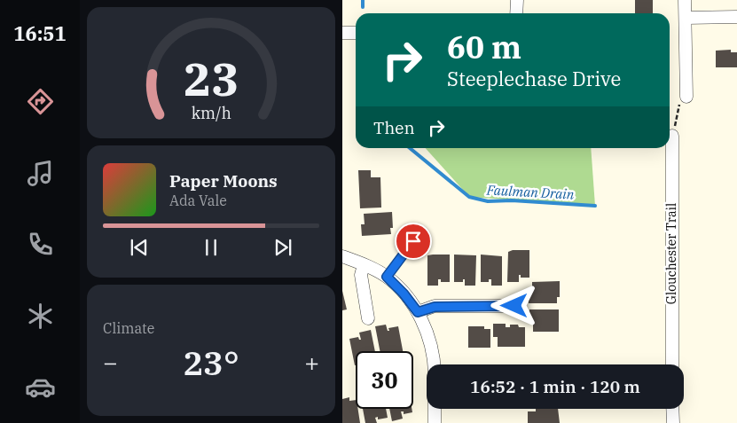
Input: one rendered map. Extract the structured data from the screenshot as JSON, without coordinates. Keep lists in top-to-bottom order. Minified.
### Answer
{"streets":{"street":["Glouchester Trail"]},"water":["Faulman Drain"],"page":{"tabs":"16:51","turn":["60 m","Steeplechase Drive"],"then":"Then","song":["Paper Moons","Ada Vale"],"tile":"Climate","heat":["−","23°","+"],"limit":"30","trip":"16:52 · 1 min · 120 m","gauge":["23","km/h"]}}
